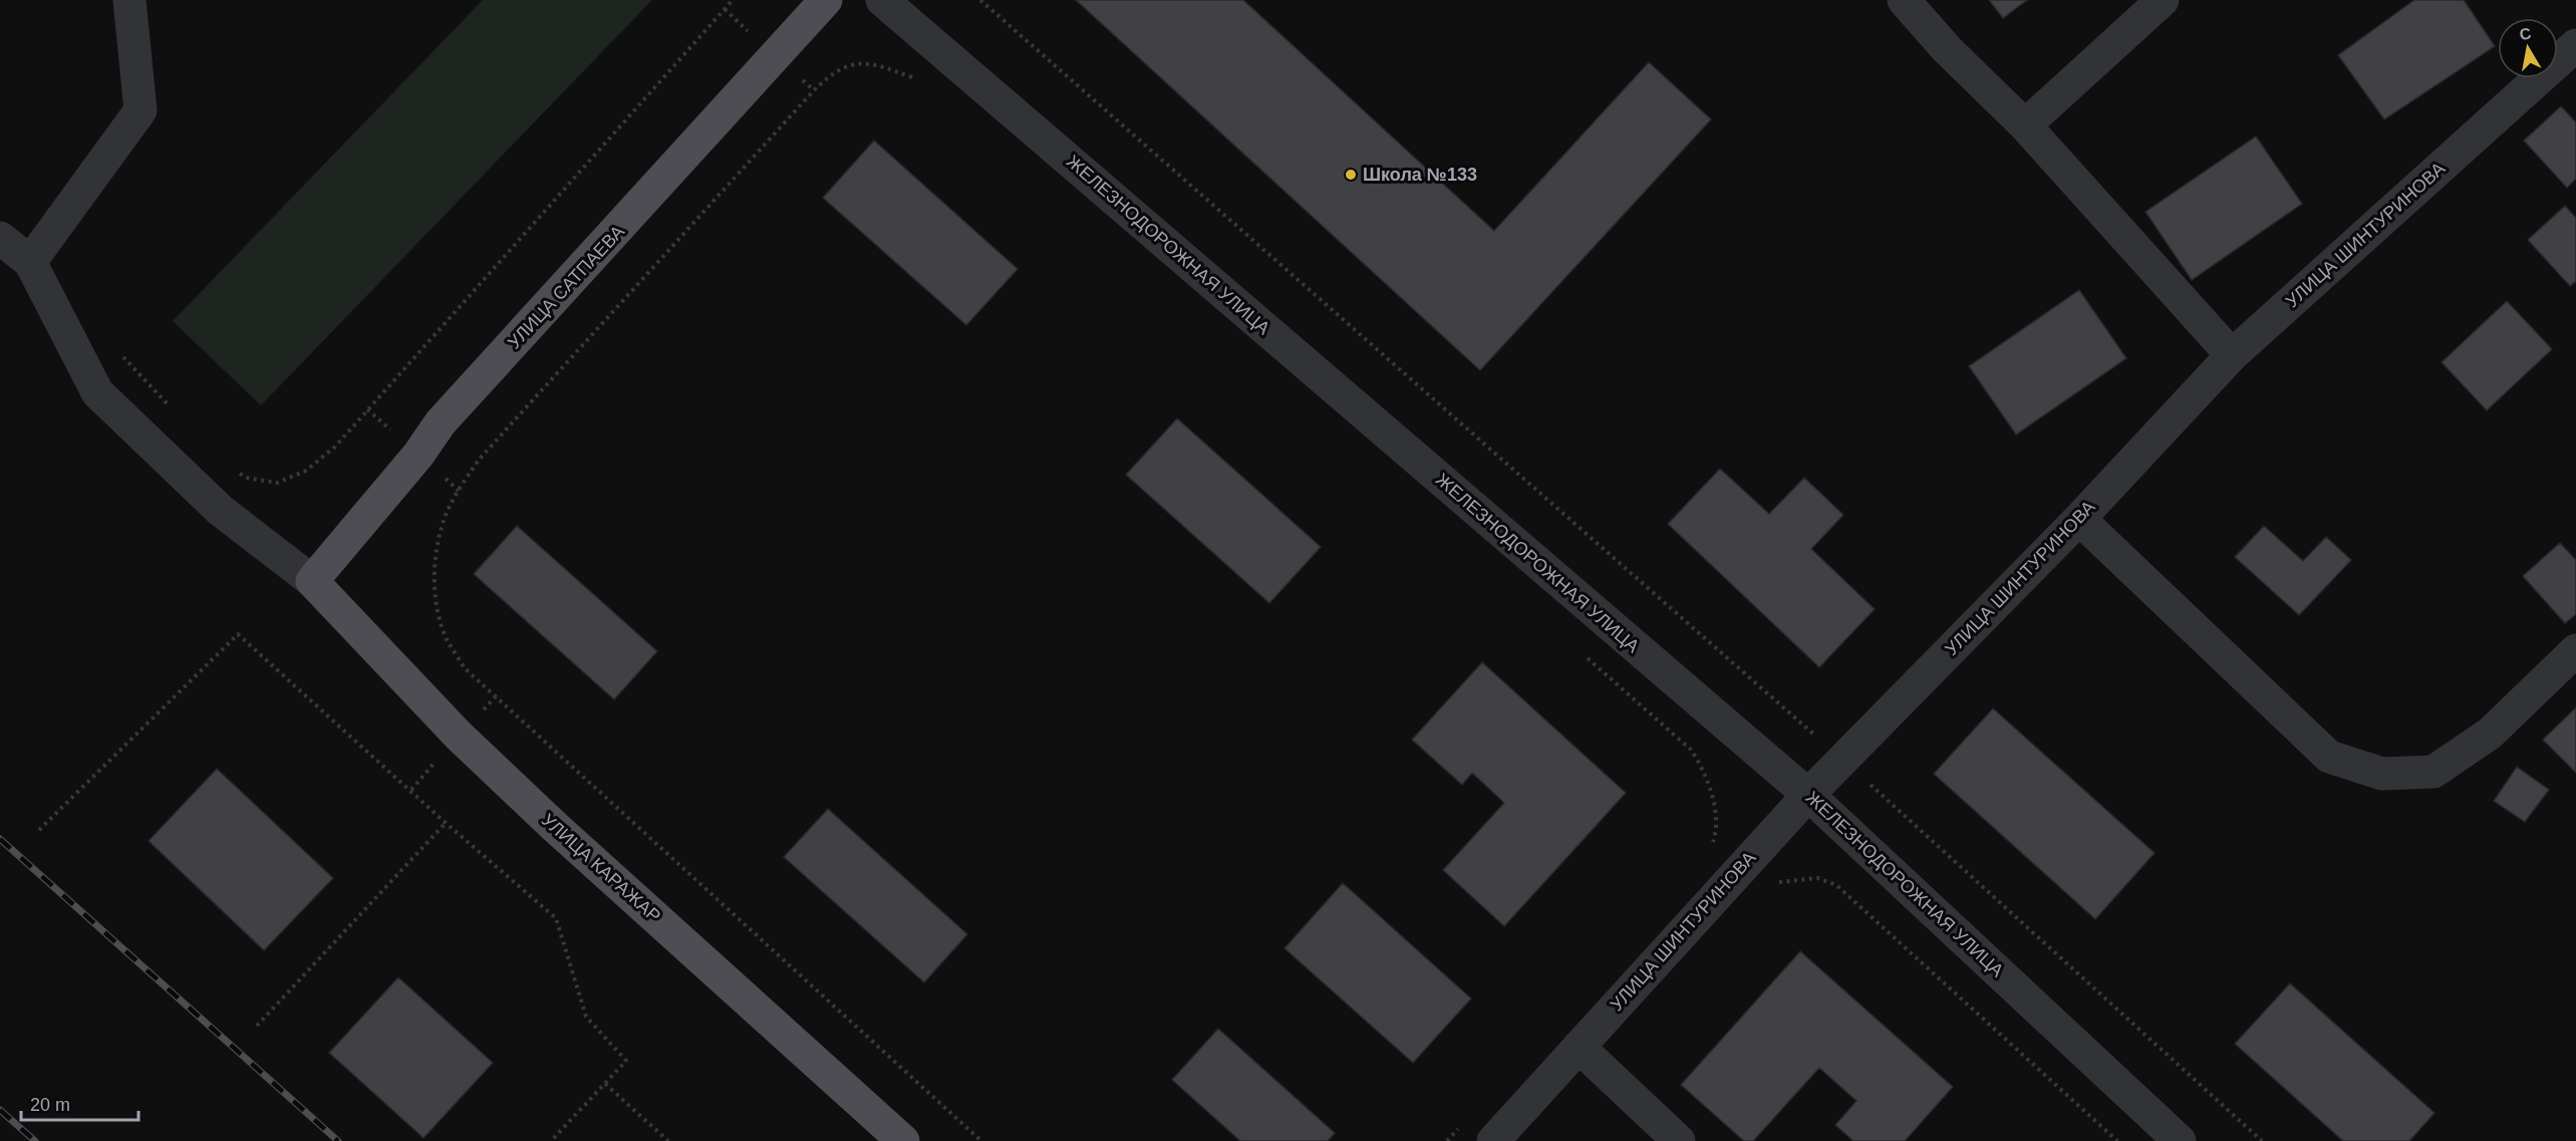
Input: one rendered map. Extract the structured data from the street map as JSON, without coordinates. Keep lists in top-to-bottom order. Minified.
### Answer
{"streets":{"main road":["УЛИЦА САТПАЕВА","УЛИЦА КАРАЖАР"],"street":["УЛИЦА ШИНТУРИНОВА","ЖЕЛЕЗНОДОРОЖНАЯ УЛИЦА"]},"crossings":[["УЛИЦА ШИНТУРИНОВА","ЖЕЛЕЗНОДОРОЖНАЯ УЛИЦА"],["УЛИЦА САТПАЕВА","УЛИЦА КАРАЖАР"]],"places":["Школа №133"],"scale_bar":"20 m","north":"top"}
